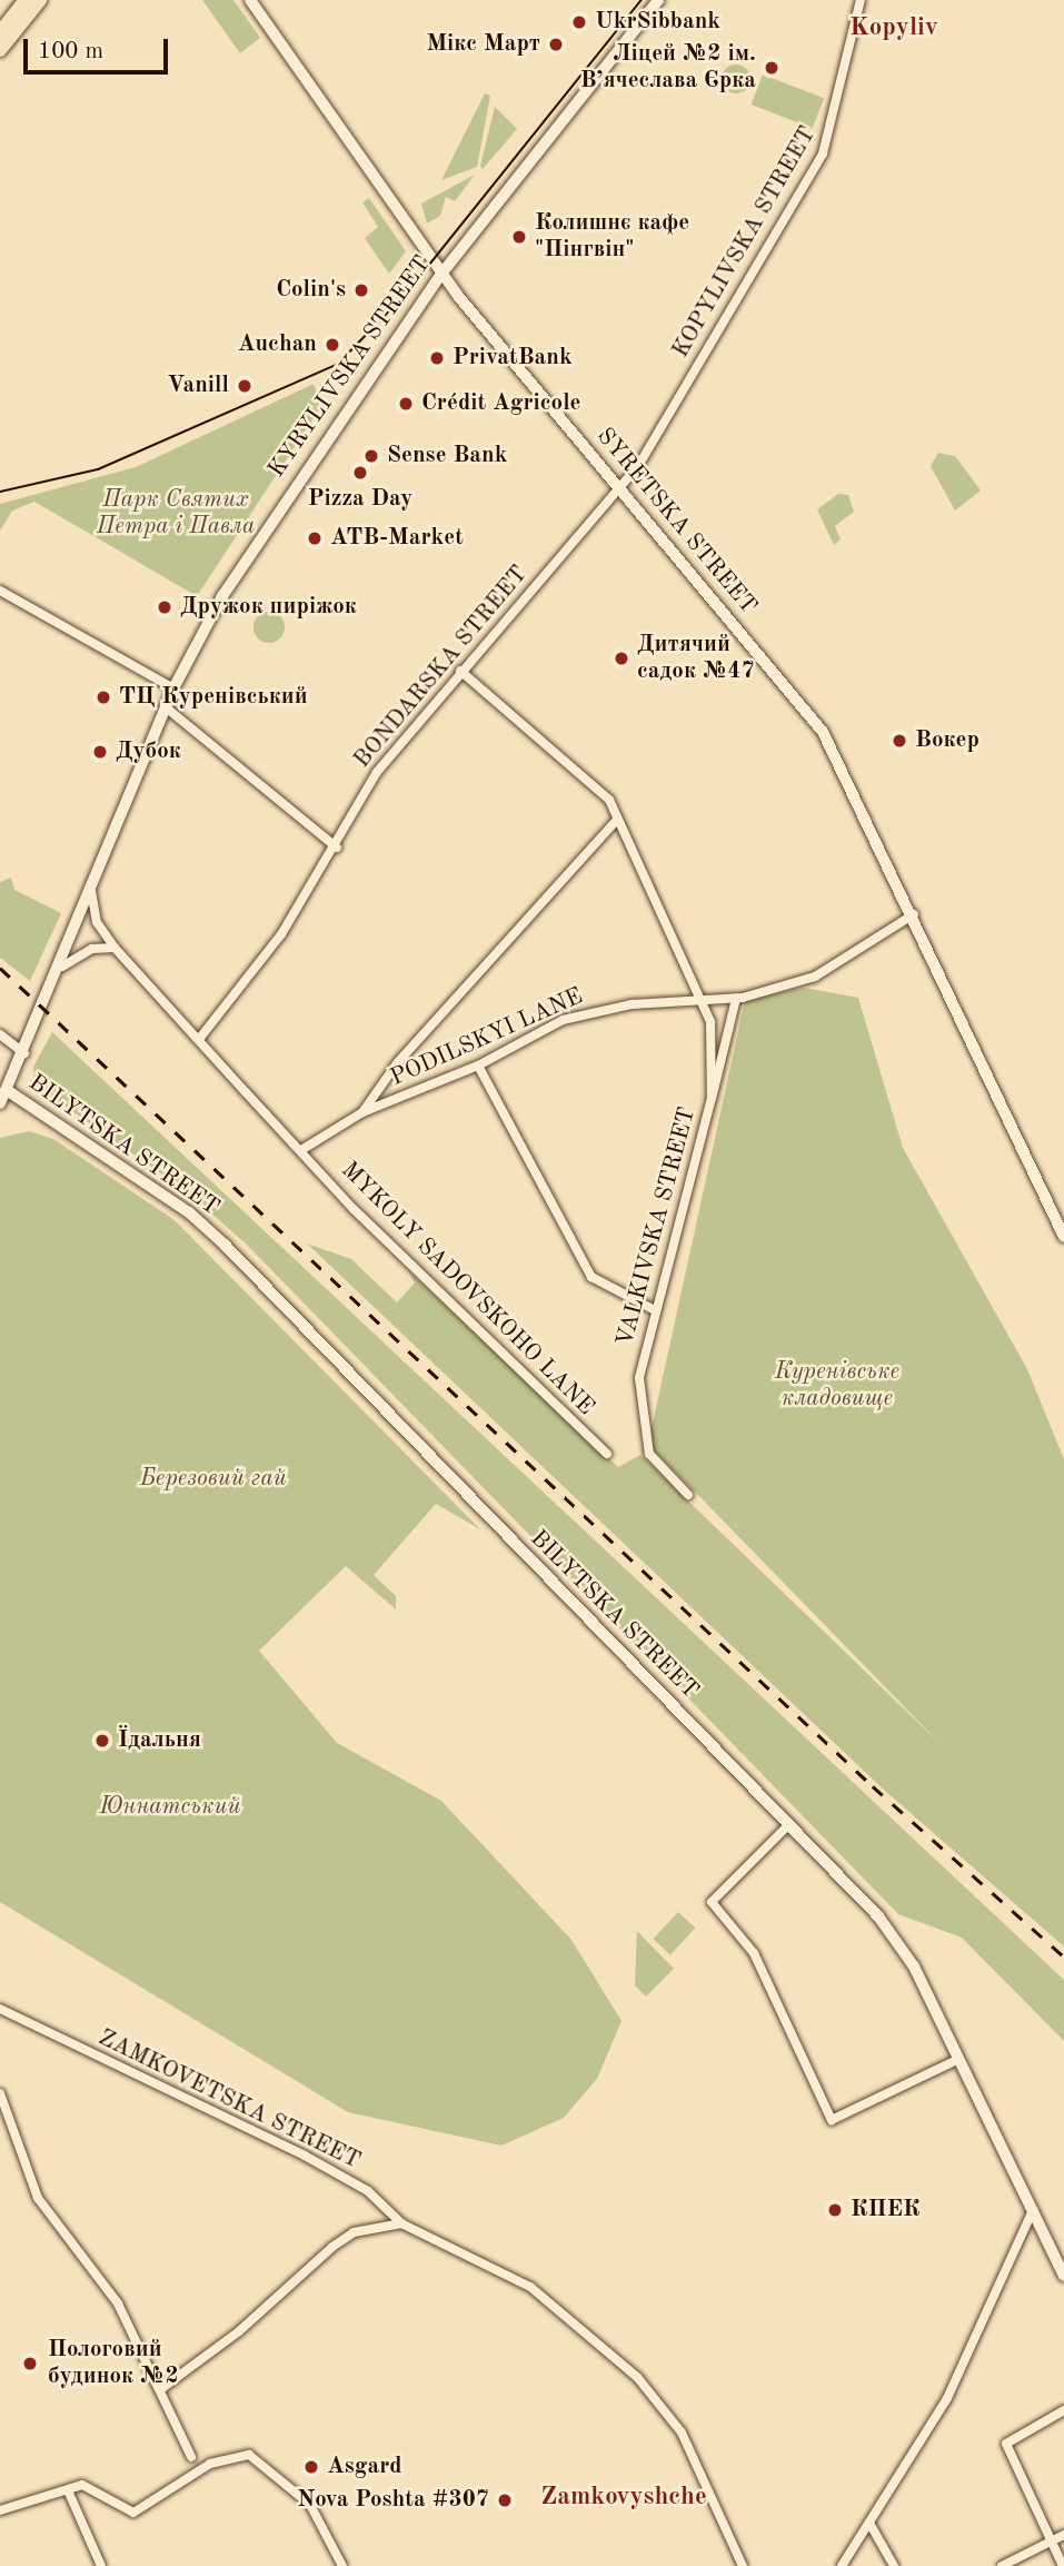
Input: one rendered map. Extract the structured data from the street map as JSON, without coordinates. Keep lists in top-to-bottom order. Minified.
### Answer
{"streets":{"main road":["KYRYLIVSKA STREET","SYRETSKA STREET","BILYTSKA STREET"],"street":["KOPYLIVSKA STREET","BONDARSKA STREET","PODILSKYI LANE","VALKIVSKA STREET","MYKOLY SADOVSKOHO LANE","ZAMKOVETSKA STREET"]},"crossings":[["KOPYLIVSKA STREET","SYRETSKA STREET"],["KOPYLIVSKA STREET","BONDARSKA STREET"],["KYRYLIVSKA STREET","SYRETSKA STREET"],["KYRYLIVSKA STREET","BILYTSKA STREET"],["SYRETSKA STREET","BONDARSKA STREET"],["SYRETSKA STREET","PODILSKYI LANE"],["BONDARSKA STREET","VALKIVSKA STREET"],["PODILSKYI LANE","VALKIVSKA STREET"],["PODILSKYI LANE","MYKOLY SADOVSKOHO LANE"]],"districts":["Kopyliv","Zamkovyshche"],"parks":["Парк Святих Петра і Павла","Куренівське кладовище","Березовий гай","Юннатський"],"places":["UkrSibbank","Мікс Март","Ліцей №2 ім. В’ячеслава Єрка","Колишнє кафе \"Пінгвін\"","Colin's","Auchan","PrivatBank","Vanill","Crédit Agricole","Sense Bank","Pizza Day","ATB-Market","Дружок пиріжок","Дитячий садок №47","ТЦ Куренівський","Вокер","Дубок","Їдальня","КПЕК","Пологовий будинок №2","Asgard","Nova Poshta #307"],"scale_bar":"100 m"}
